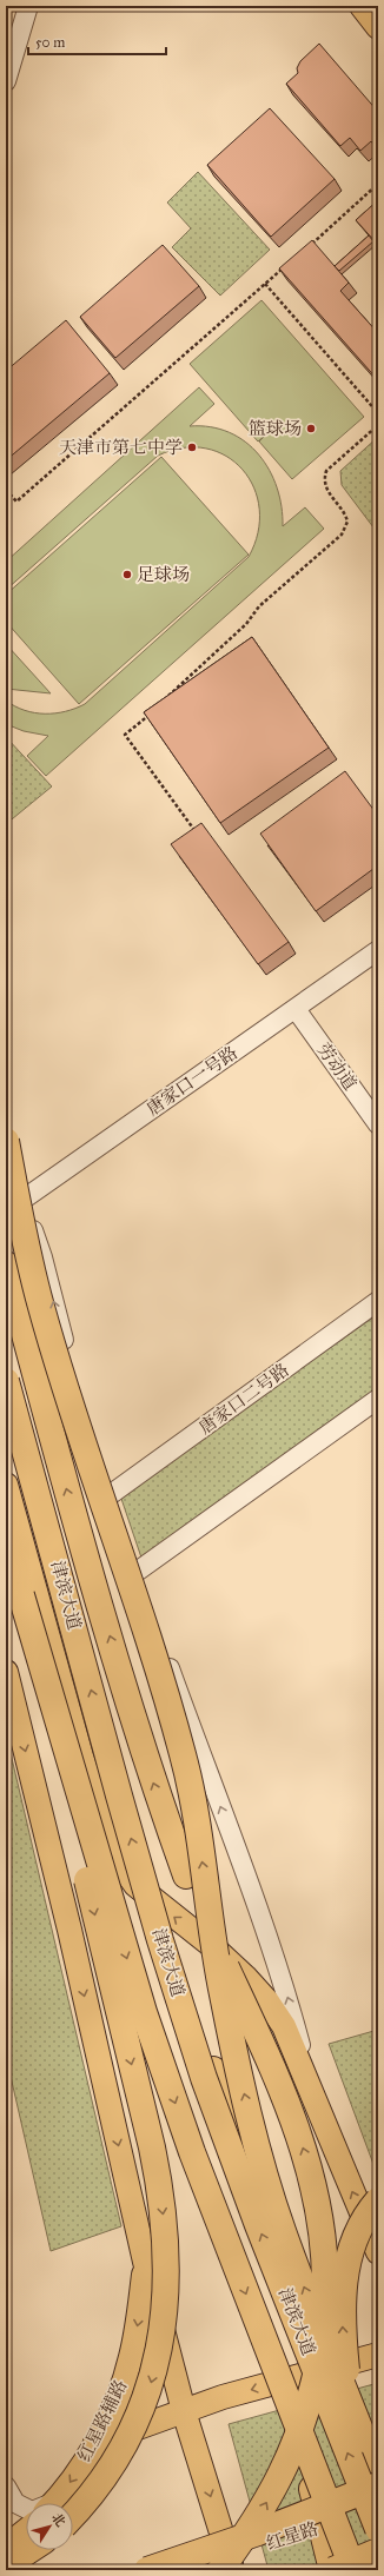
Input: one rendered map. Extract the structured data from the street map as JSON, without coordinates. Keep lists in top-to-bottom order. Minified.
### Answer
{"streets":{"highway":["津滨大道","红星路"],"main road":["红星路辅路"],"street":["劳动道","唐家口一号路","唐家口二号路"]},"crossings":[["劳动道","唐家口一号路"]],"one_way":["红星路辅路"],"places":["篮球场","天津市第七中学","足球场"],"scale_bar":"50 m","north":"top right"}
